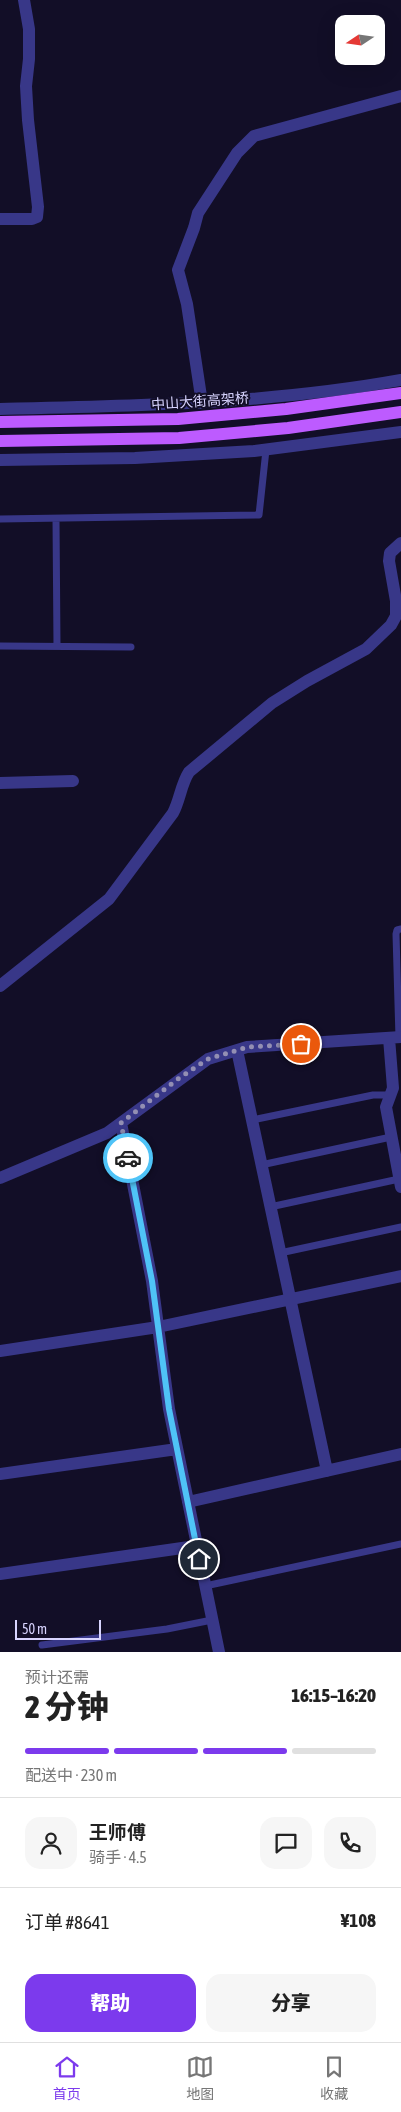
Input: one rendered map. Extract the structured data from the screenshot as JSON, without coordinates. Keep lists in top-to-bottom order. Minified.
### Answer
{"streets":{"main road":["中山大街高架桥"]},"scale_bar":"50 m","north":"left","page":{"scale":"50 m","heading":["2 分钟","预计还需","16:15–16:20"],"panel":["王师傅","骑手 · 4.5","订单 #8641","¥108"],"bar":"配送中 · 230 m","buttons":["帮助","分享"],"tabs":["首页","地图","收藏"]}}
